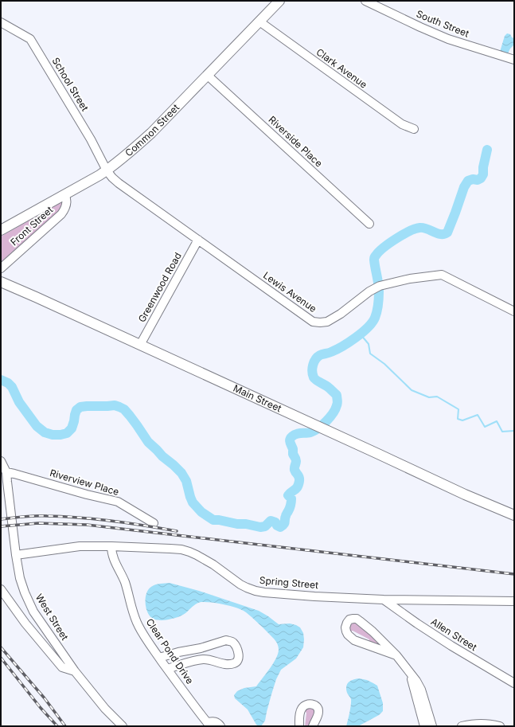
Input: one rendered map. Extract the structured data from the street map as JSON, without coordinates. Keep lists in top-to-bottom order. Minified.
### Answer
{"streets":{"main road":["Common Street","Main Street"],"street":["South Street","Clark Avenue","School Street","Riverside Place","Front Street","Greenwood Road","Lewis Avenue","Riverview Place","Spring Street","West Street","Allen Street","Clear Pond Drive"]},"crossings":[["Clark Avenue","Common Street"],["School Street","Common Street"],["School Street","Lewis Avenue"],["Common Street","Riverside Place"],["Common Street","Front Street"],["Common Street","Lewis Avenue"],["Greenwood Road","Lewis Avenue"],["Greenwood Road","Main Street"],["Riverview Place","West Street"],["Spring Street","West Street"],["Spring Street","Allen Street"],["Spring Street","Clear Pond Drive"]]}
